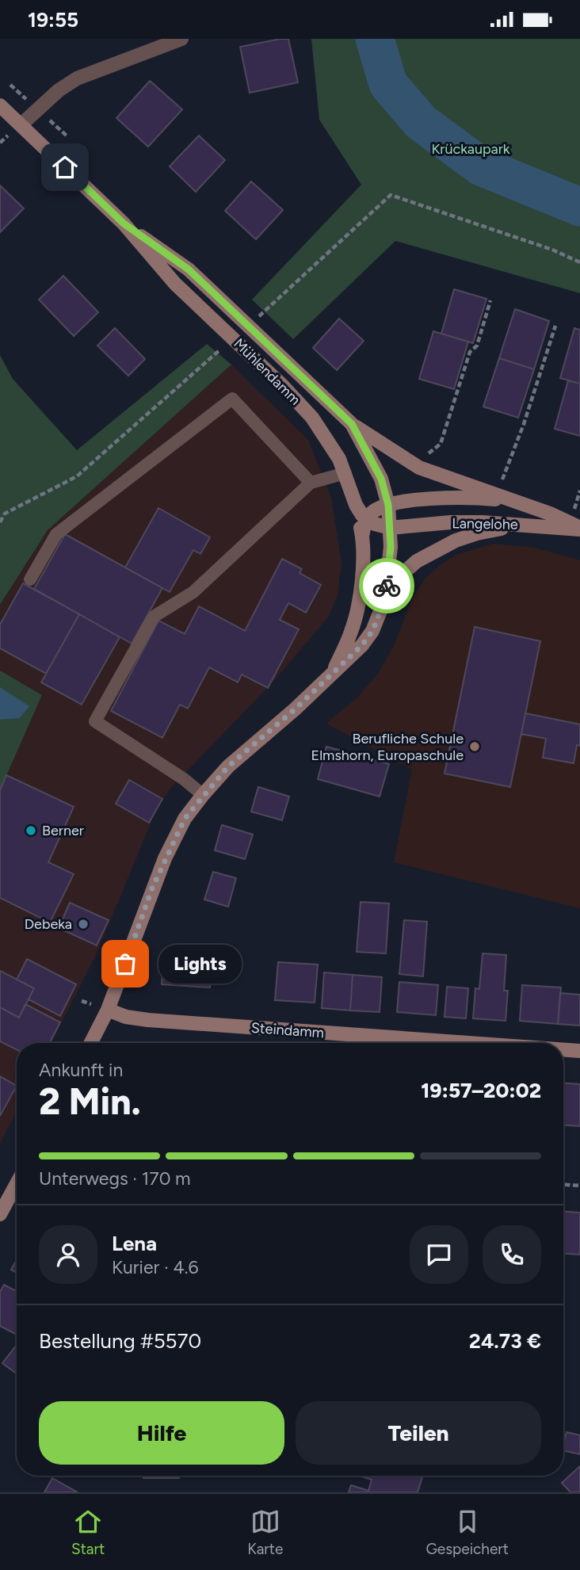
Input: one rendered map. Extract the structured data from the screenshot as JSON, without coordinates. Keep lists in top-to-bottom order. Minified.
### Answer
{"streets":{"street":["Mühlendamm","Langelohe","Steindamm"]},"crossings":[["Mühlendamm","Langelohe"]],"parks":["Krückaupark"],"places":["Berufliche Schule Elmshorn, Europaschule","Berner","Debeka","Lights"],"page":{"status":"19:55","bubble":"Lights","heading":["2 Min.","Ankunft in","19:57–20:02"],"panel":["Lena","Kurier · 4.6","Bestellung #5570","24.73 €"],"bar":"Unterwegs · 170 m","buttons":["Hilfe","Teilen"],"tabs":["Start","Karte","Gespeichert"]}}
